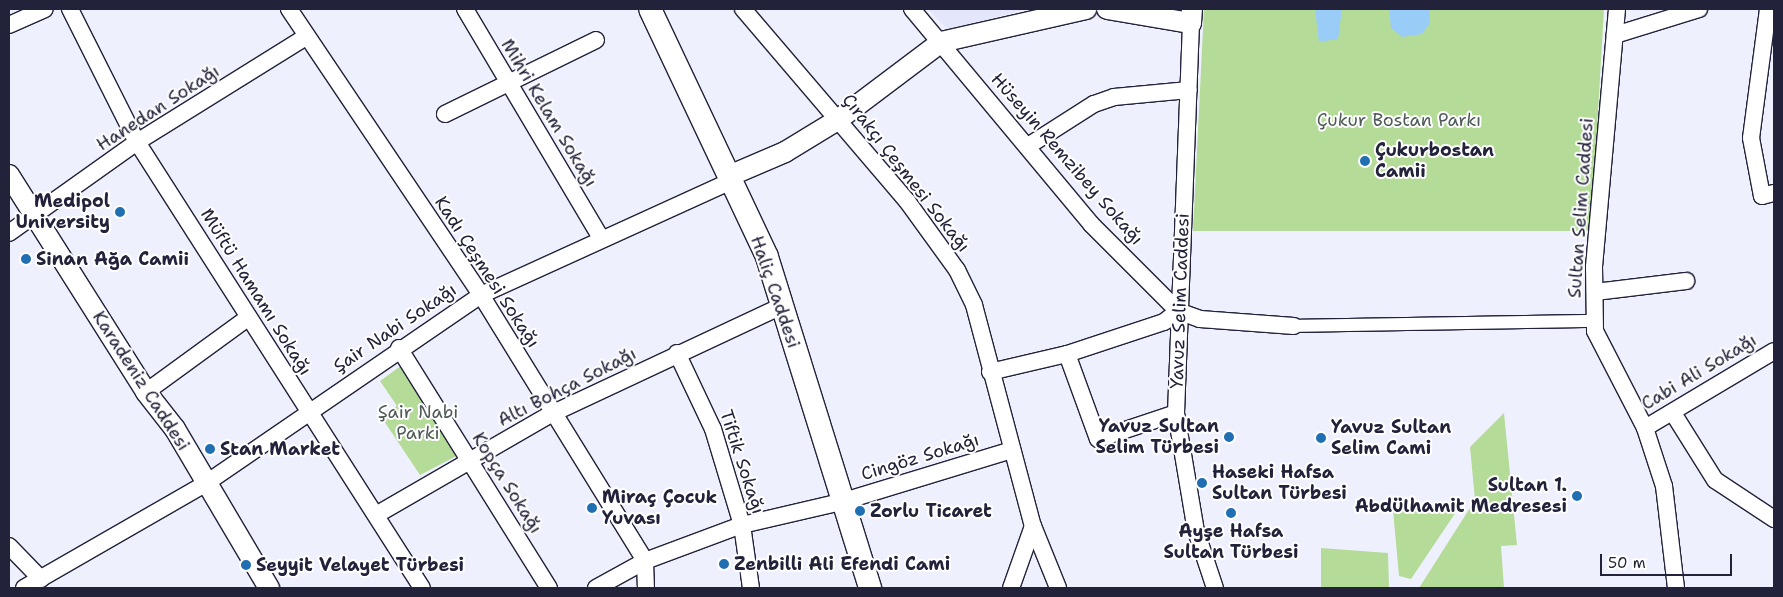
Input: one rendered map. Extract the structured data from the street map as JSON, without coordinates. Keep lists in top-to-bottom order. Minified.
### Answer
{"streets":{"main road":["Haliç Caddesi"],"street":["Hanedan Sokağı","Mihri Kelam Sokağı","Hüseyin Remzibey Sokağı","Çırakçı Çeşmesi Sokağı","Sultan Selim Caddesi","Kadı Çeşmesi Sokağı","Müftü Hamamı Sokağı","Yavuz Selim Caddesi","Şair Nabi Sokağı","Cabi Ali Sokağı","Karadeniz Caddesi","Altı Bohça Sokağı","Cingöz Sokağı","Tiftik Sokağı","Kopça Sokağı"]},"crossings":[["Hanedan Sokağı","Kadı Çeşmesi Sokağı"],["Hanedan Sokağı","Müftü Hamamı Sokağı"],["Hanedan Sokağı","Karadeniz Caddesi"],["Mihri Kelam Sokağı","Şair Nabi Sokağı"],["Hüseyin Remzibey Sokağı","Yavuz Selim Caddesi"],["Çırakçı Çeşmesi Sokağı","Cingöz Sokağı"],["Sultan Selim Caddesi","Cabi Ali Sokağı"],["Kadı Çeşmesi Sokağı","Şair Nabi Sokağı"],["Kadı Çeşmesi Sokağı","Altı Bohça Sokağı"],["Kadı Çeşmesi Sokağı","Cingöz Sokağı"],["Müftü Hamamı Sokağı","Şair Nabi Sokağı"],["Müftü Hamamı Sokağı","Altı Bohça Sokağı"],["Haliç Caddesi","Şair Nabi Sokağı"],["Haliç Caddesi","Altı Bohça Sokağı"],["Haliç Caddesi","Cingöz Sokağı"],["Şair Nabi Sokağı","Karadeniz Caddesi"],["Şair Nabi Sokağı","Kopça Sokağı"],["Altı Bohça Sokağı","Tiftik Sokağı"],["Altı Bohça Sokağı","Kopça Sokağı"],["Cingöz Sokağı","Tiftik Sokağı"]],"parks":["Çukur Bostan Parkı","Şair Nabi Parki"],"places":["Çukurbostan Camii","Medipol University","Sinan Ağa Camii","Yavuz Sultan Selim Türbesi","Yavuz Sultan Selim Cami","Stan Market","Haseki Hafsa Sultan Türbesi","Sultan 1. Abdülhamit Medresesi","Miraç Çocuk Yuvası","Zorlu Ticaret","Ayşe Hafsa Sultan Türbesi","Zenbilli Ali Efendi Cami","Seyyit Velayet Türbesi"],"scale_bar":"50 m"}
